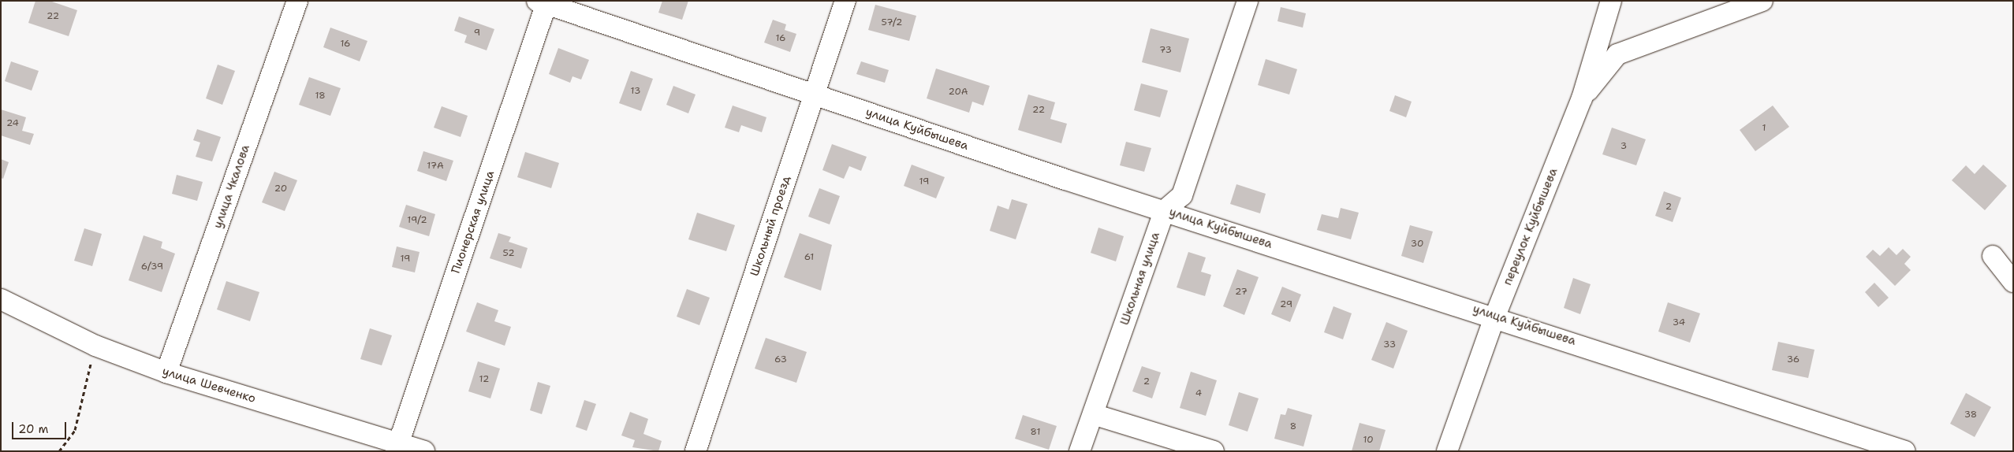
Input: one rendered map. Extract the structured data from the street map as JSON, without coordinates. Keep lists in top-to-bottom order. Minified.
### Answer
{"streets":{"street":["улица Куйбышева","улица Чкалова","Пионерская улица","Школьный проезд","переулок Куйбышева","Школьная улица","улица Шевченко"]},"crossings":[["улица Куйбышева","Пионерская улица"],["улица Куйбышева","Школьный проезд"],["улица Куйбышева","переулок Куйбышева"],["улица Куйбышева","Школьная улица"],["улица Чкалова","улица Шевченко"],["Пионерская улица","улица Шевченко"]],"house_numbers":["22","57/2","9","16","16","73","13","20А","18","22","24","1","3","17А","19","20","2","19/2","30","52","61","19","6/39","27","29","34","33","63","36","12","2","4","38","8","81","10"],"scale_bar":"20 m"}
